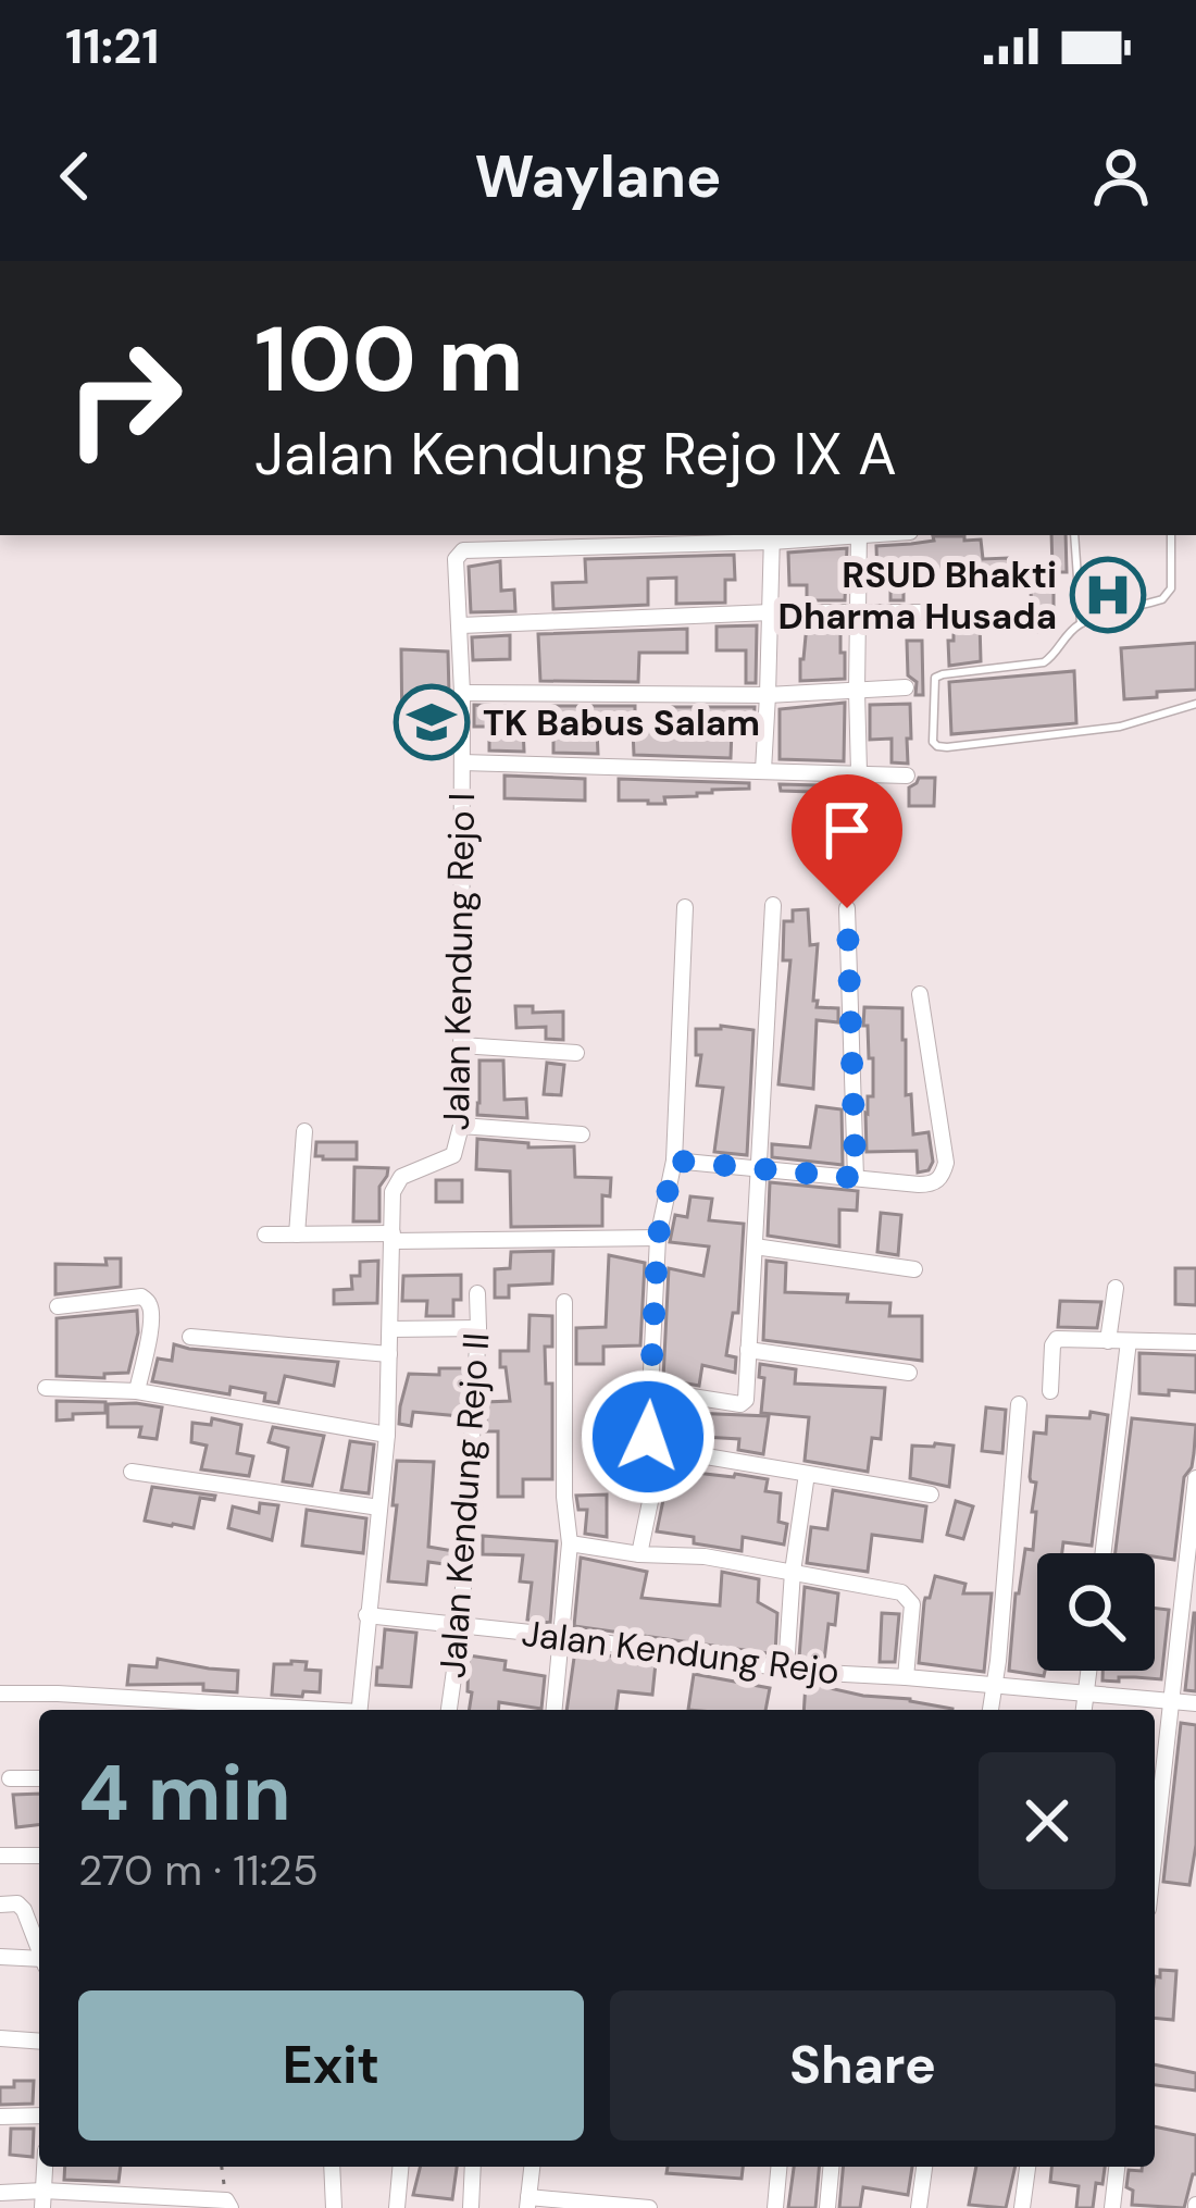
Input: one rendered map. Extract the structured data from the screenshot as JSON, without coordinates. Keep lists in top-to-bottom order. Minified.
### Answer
{"streets":{"street":["Jalan Kendung Rejo I","Jalan Kendung Rejo II","Jalan Kendung Rejo"]},"crossings":[["Jalan Kendung Rejo I","Jalan Kendung Rejo"],["Jalan Kendung Rejo II","Jalan Kendung Rejo"]],"places":{"hospital":["RSUD Bhakti Dharma Husada"],"school or university":["TK Babus Salam"]},"page":{"status":"11:21","header":"Waylane","turn":["100 m","Jalan Kendung Rejo IX A"],"heading":["4 min","270 m · 11:25"],"buttons":["Exit","Share"]}}
